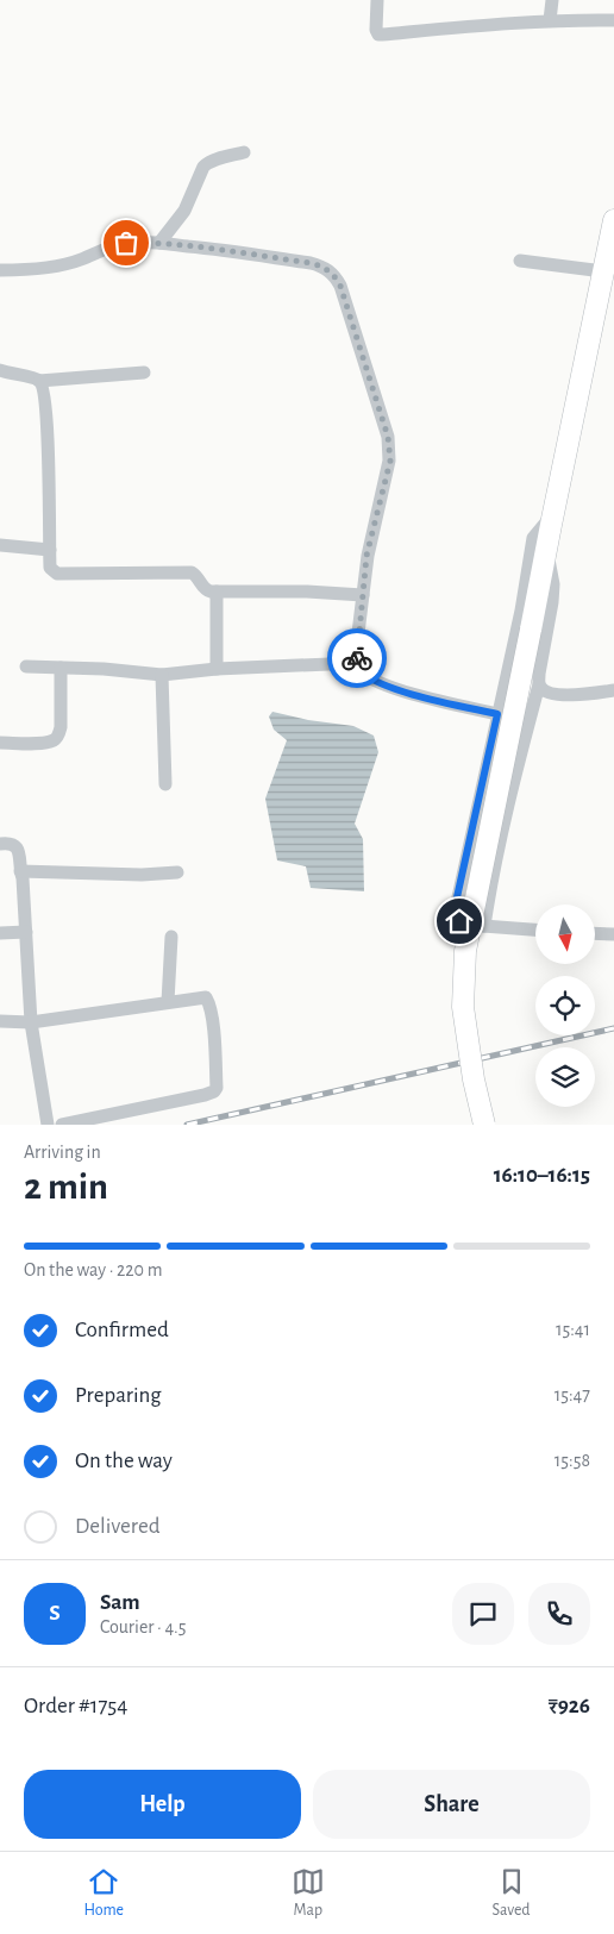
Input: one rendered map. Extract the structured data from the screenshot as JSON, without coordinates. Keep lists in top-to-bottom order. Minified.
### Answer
{"north":"bottom","page":{"heading":["2 min","Arriving in","16:10–16:15"],"panel":["Sam","Courier · 4.5","Order #1754","₹926"],"bar":"On the way · 220 m","list":[["Confirmed","15:41"],["Preparing","15:47"],["On the way","15:58"],"Delivered"],"round":"S","buttons":["Help","Share"],"tabs":["Home","Map","Saved"]}}
